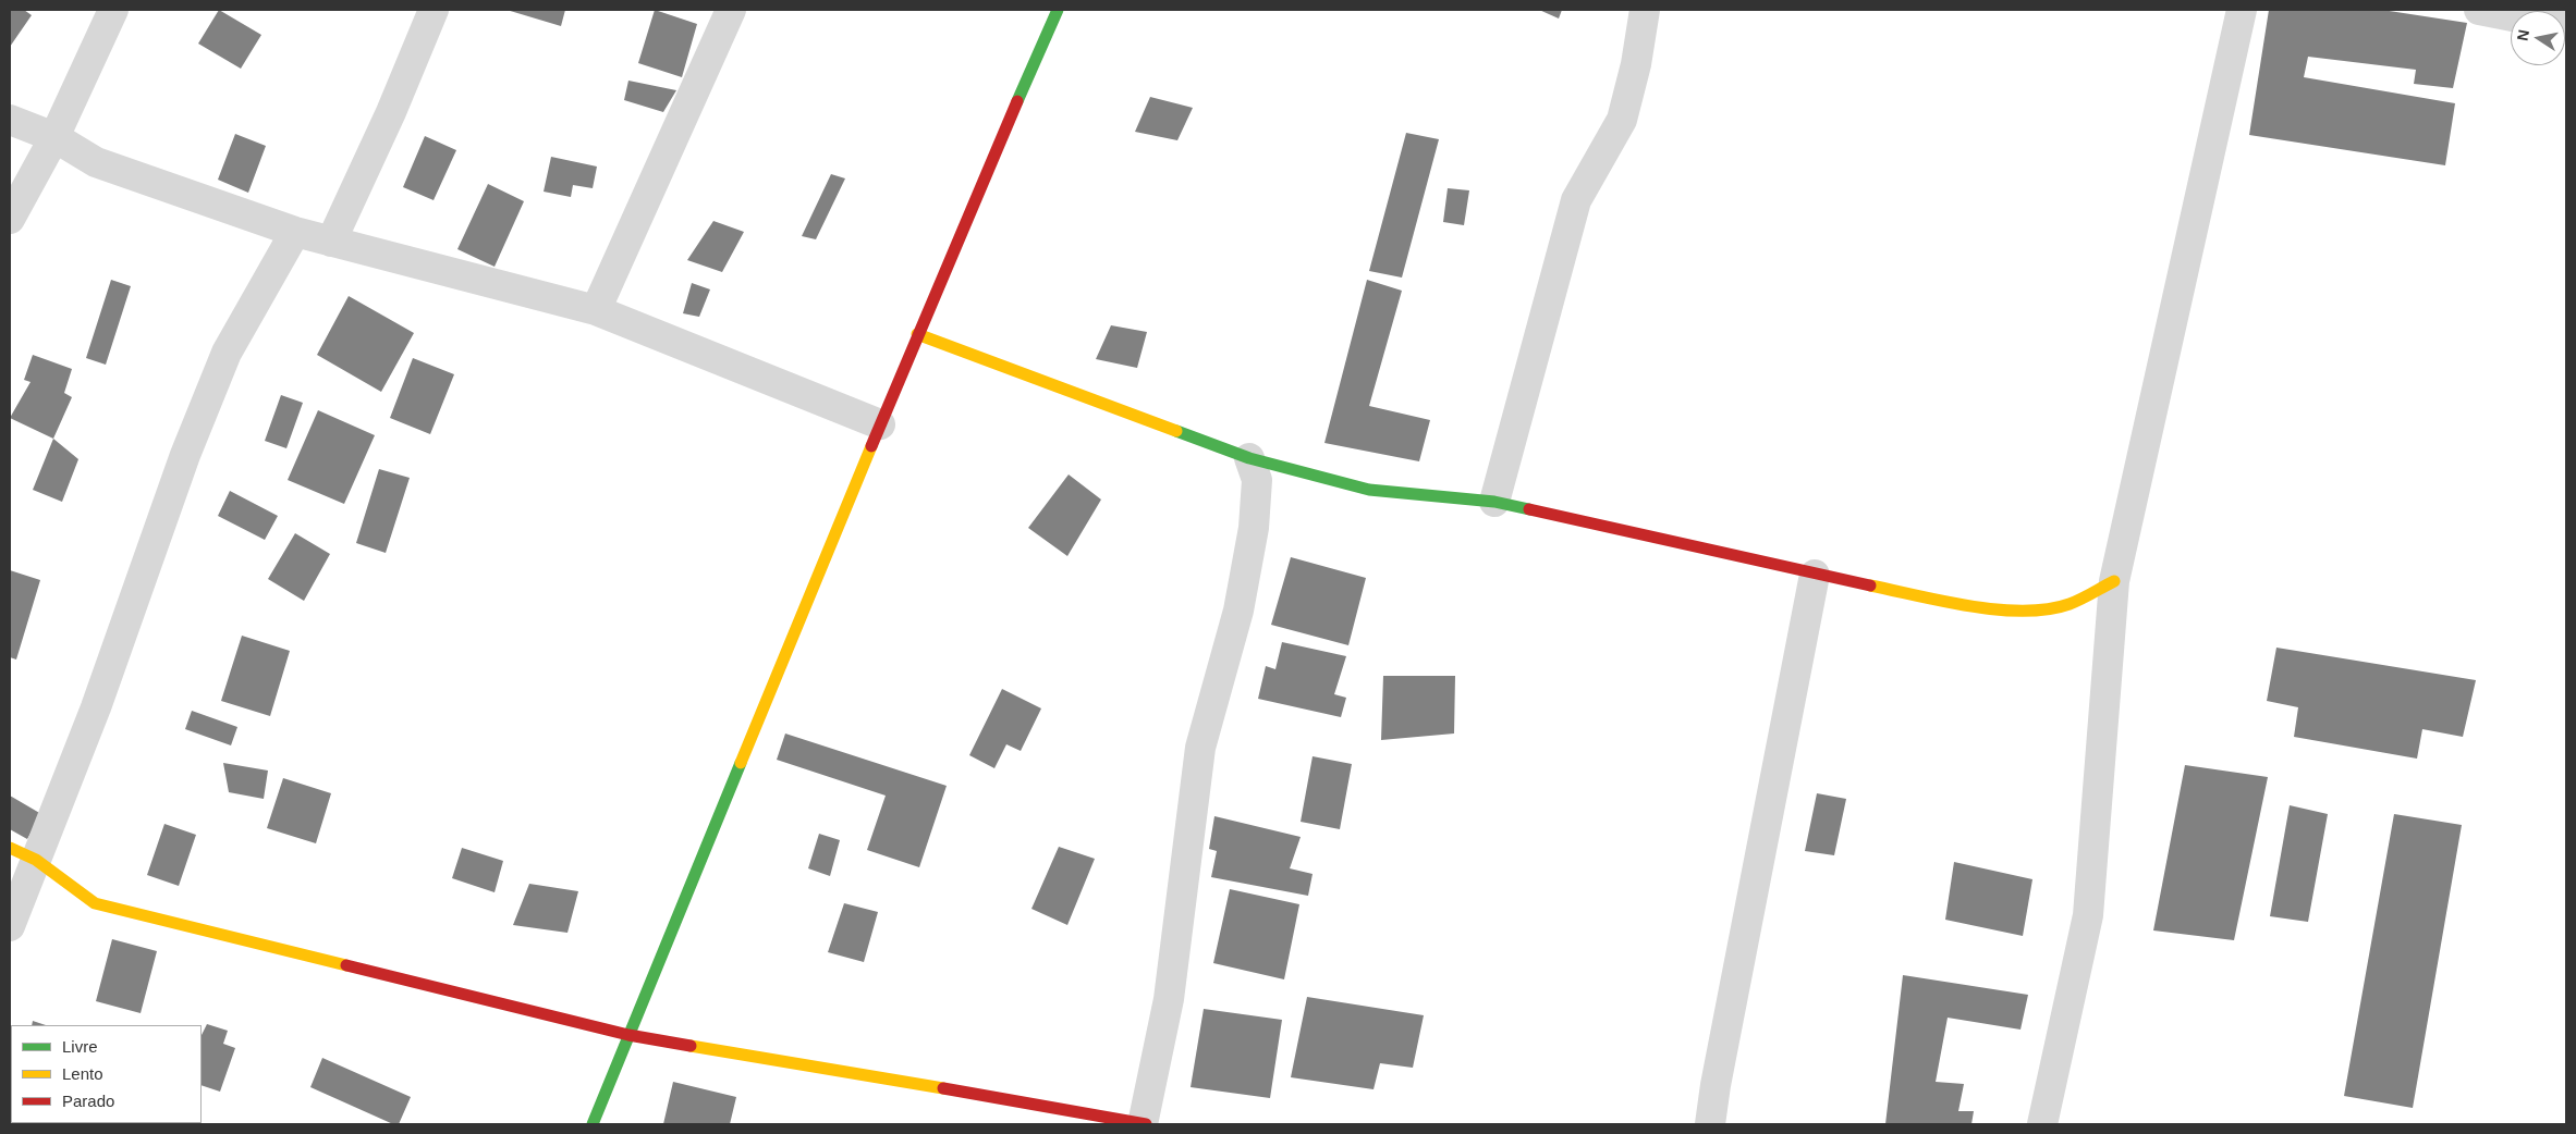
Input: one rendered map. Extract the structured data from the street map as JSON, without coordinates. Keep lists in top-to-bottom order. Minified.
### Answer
{"legend":["Livre","Lento","Parado"],"north":"left"}
